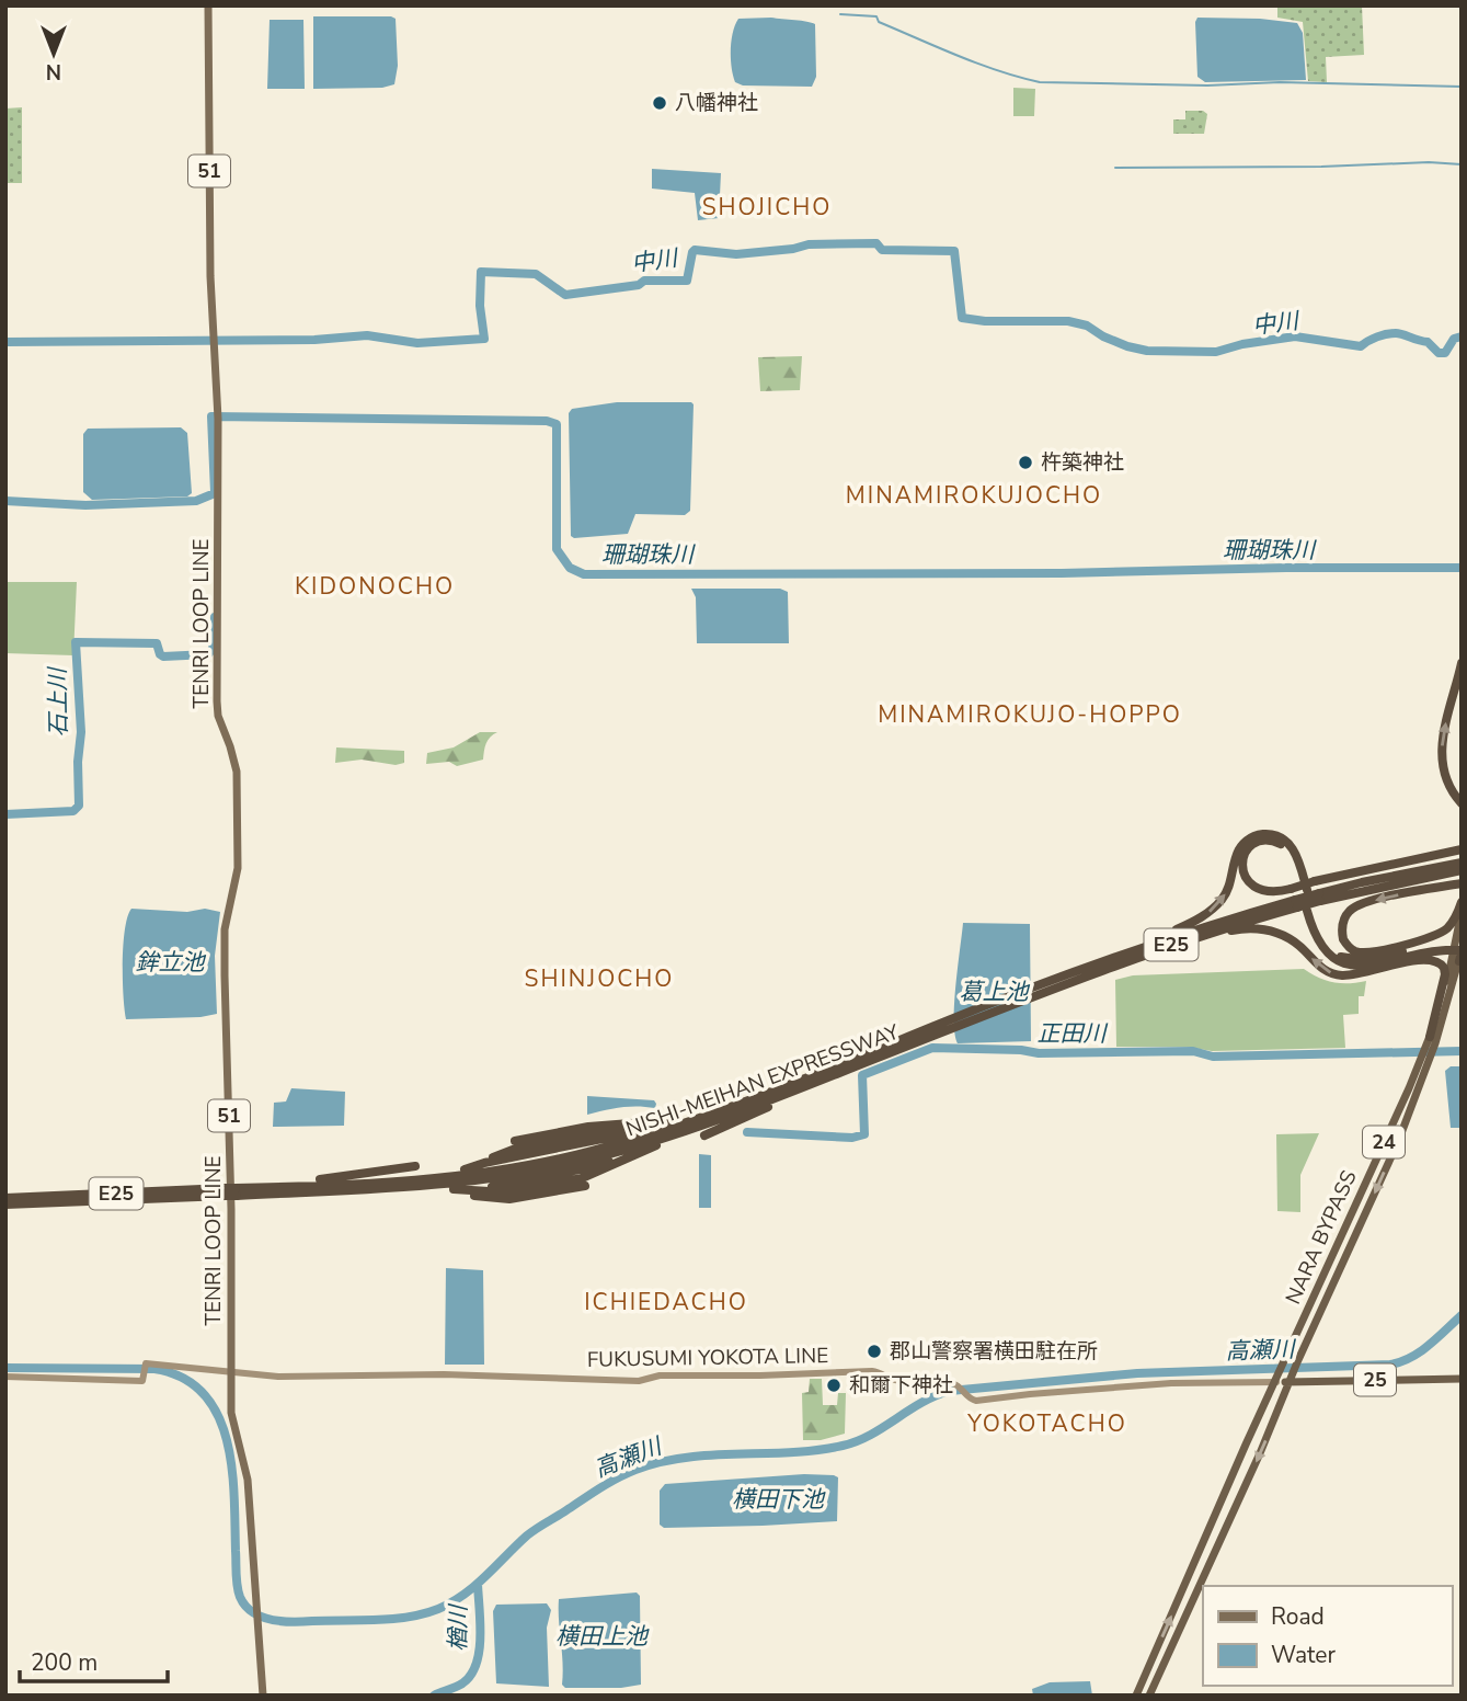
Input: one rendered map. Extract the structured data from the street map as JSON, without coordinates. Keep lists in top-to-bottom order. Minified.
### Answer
{"streets":{"highway":["E25","NISHI-MEIHAN EXPRESSWAY","24","NARA BYPASS","25"],"main road":["51","TENRI LOOP LINE","FUKUSUMI YOKOTA LINE"]},"crossings":[["TENRI LOOP LINE","FUKUSUMI YOKOTA LINE"],["E25","NISHI-MEIHAN EXPRESSWAY"],["NARA BYPASS","FUKUSUMI YOKOTA LINE"],["NARA BYPASS","25"],["FUKUSUMI YOKOTA LINE","25"]],"districts":["SHOJICHO","MINAMIROKUJOCHO","KIDONOCHO","MINAMIROKUJO-HOPPO","SHINJOCHO","ICHIEDACHO","YOKOTACHO"],"water":["中川","珊瑚珠川","石上川","鉾立池","葛上池","正田川","高瀬川","横田下池","楢川","横田上池"],"places":["八幡神社","杵築神社","郡山警察署横田駐在所","和爾下神社"],"legend":["Road","Water"],"scale_bar":"200 m","north":"bottom"}
